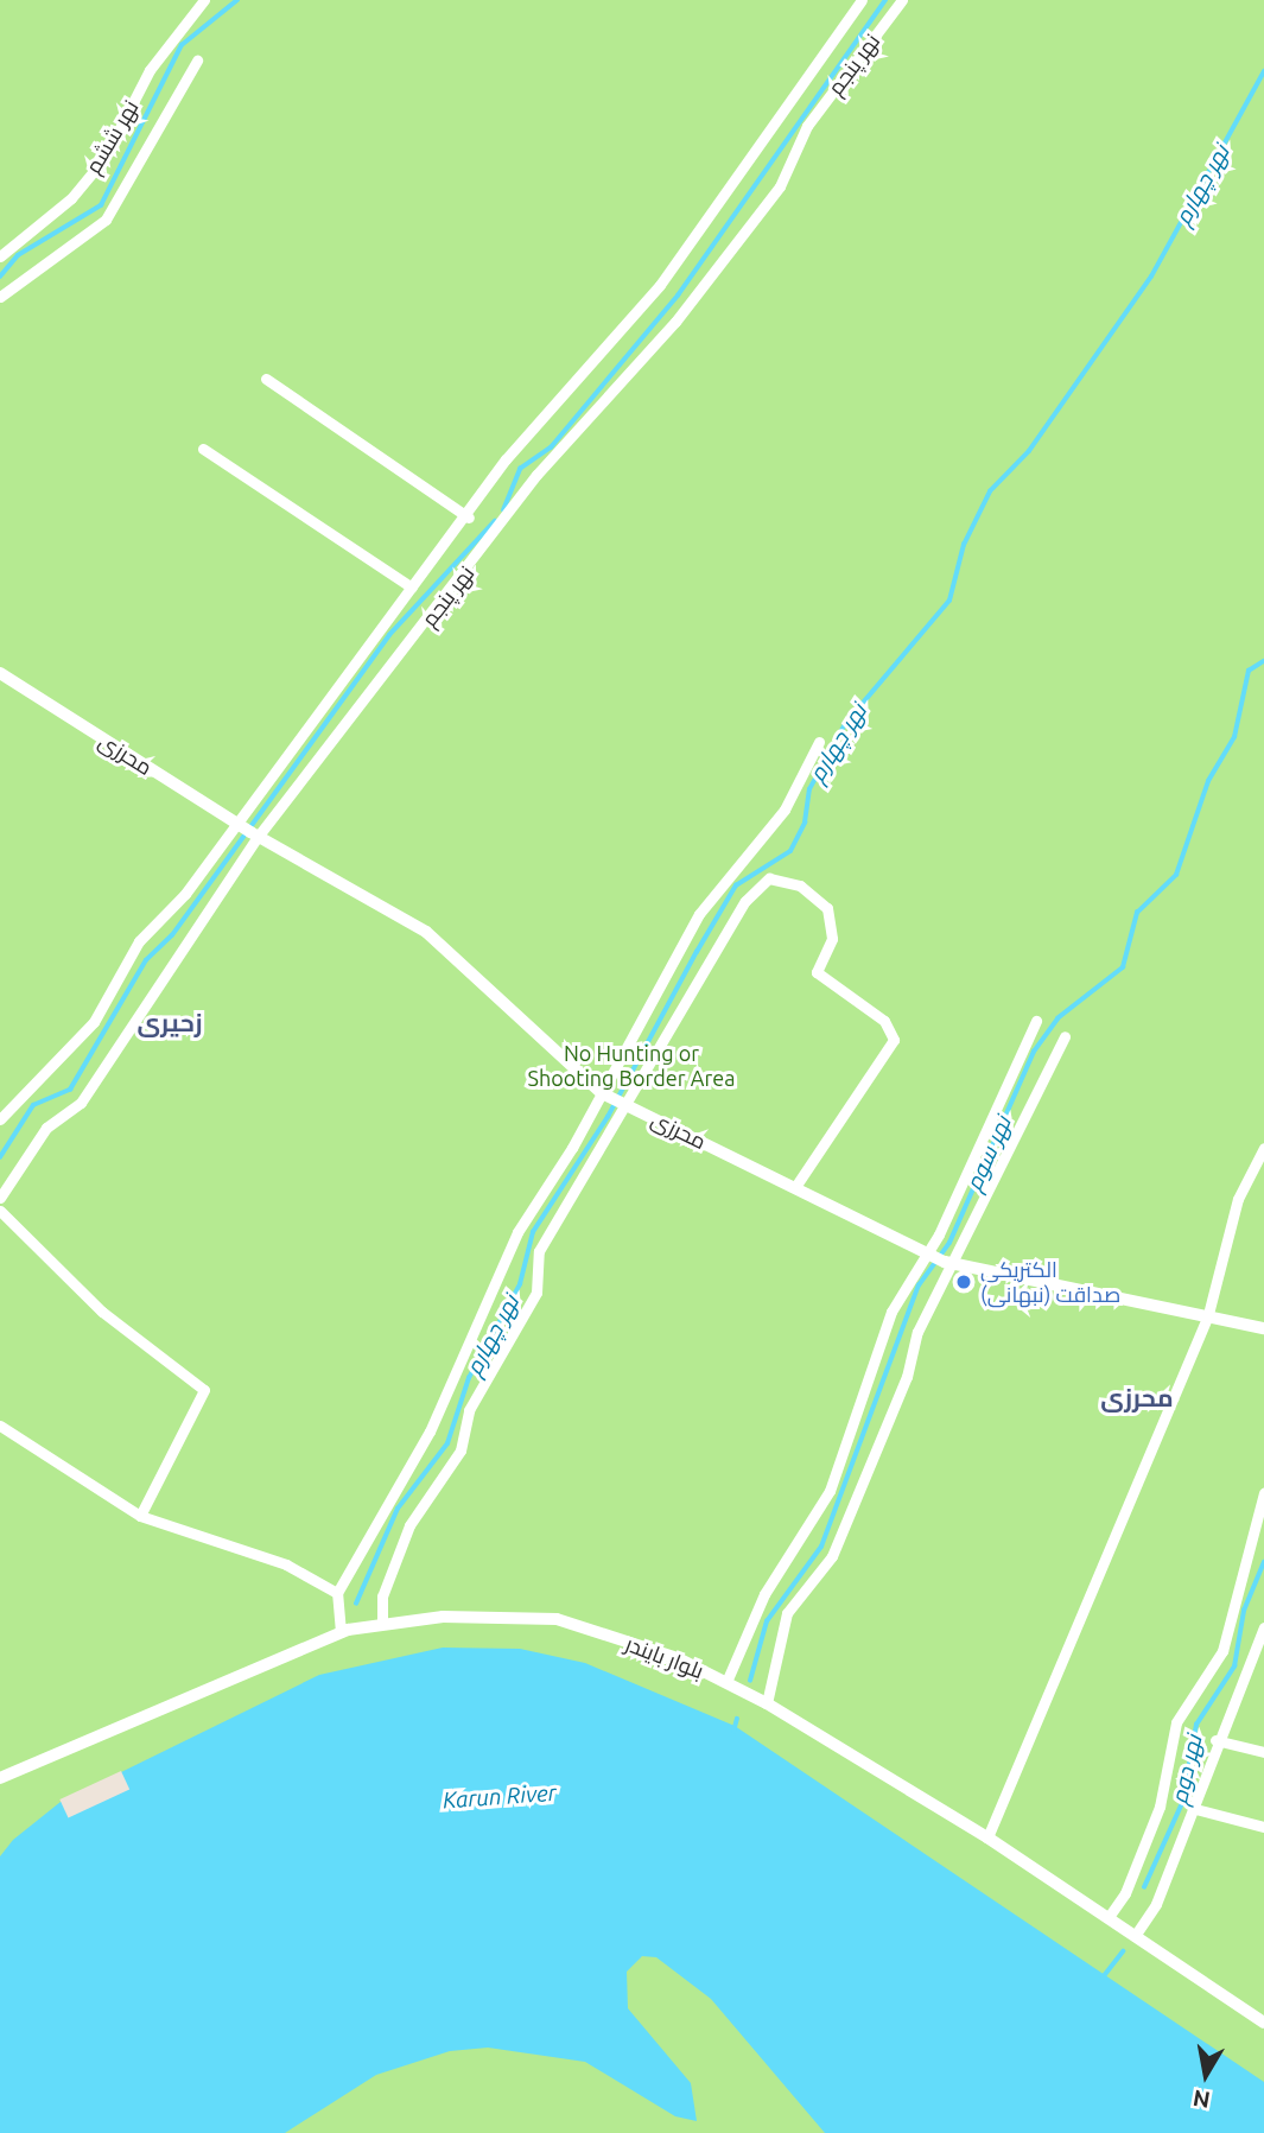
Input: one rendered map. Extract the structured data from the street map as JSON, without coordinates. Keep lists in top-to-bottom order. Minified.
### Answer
{"streets":{"street":["نهر پنجم","نهر ششم","محرزی","بلوار بایندر"]},"crossings":[["نهر پنجم","محرزی"]],"districts":["زحیری","محرزی"],"water":["نهر چهارم","نهر سوم","نهر دوم","Karun River"],"parks":["No Hunting or Shooting Border Area"],"places":["الکتریکی صداقت (نبهانی)"],"north":"bottom"}
